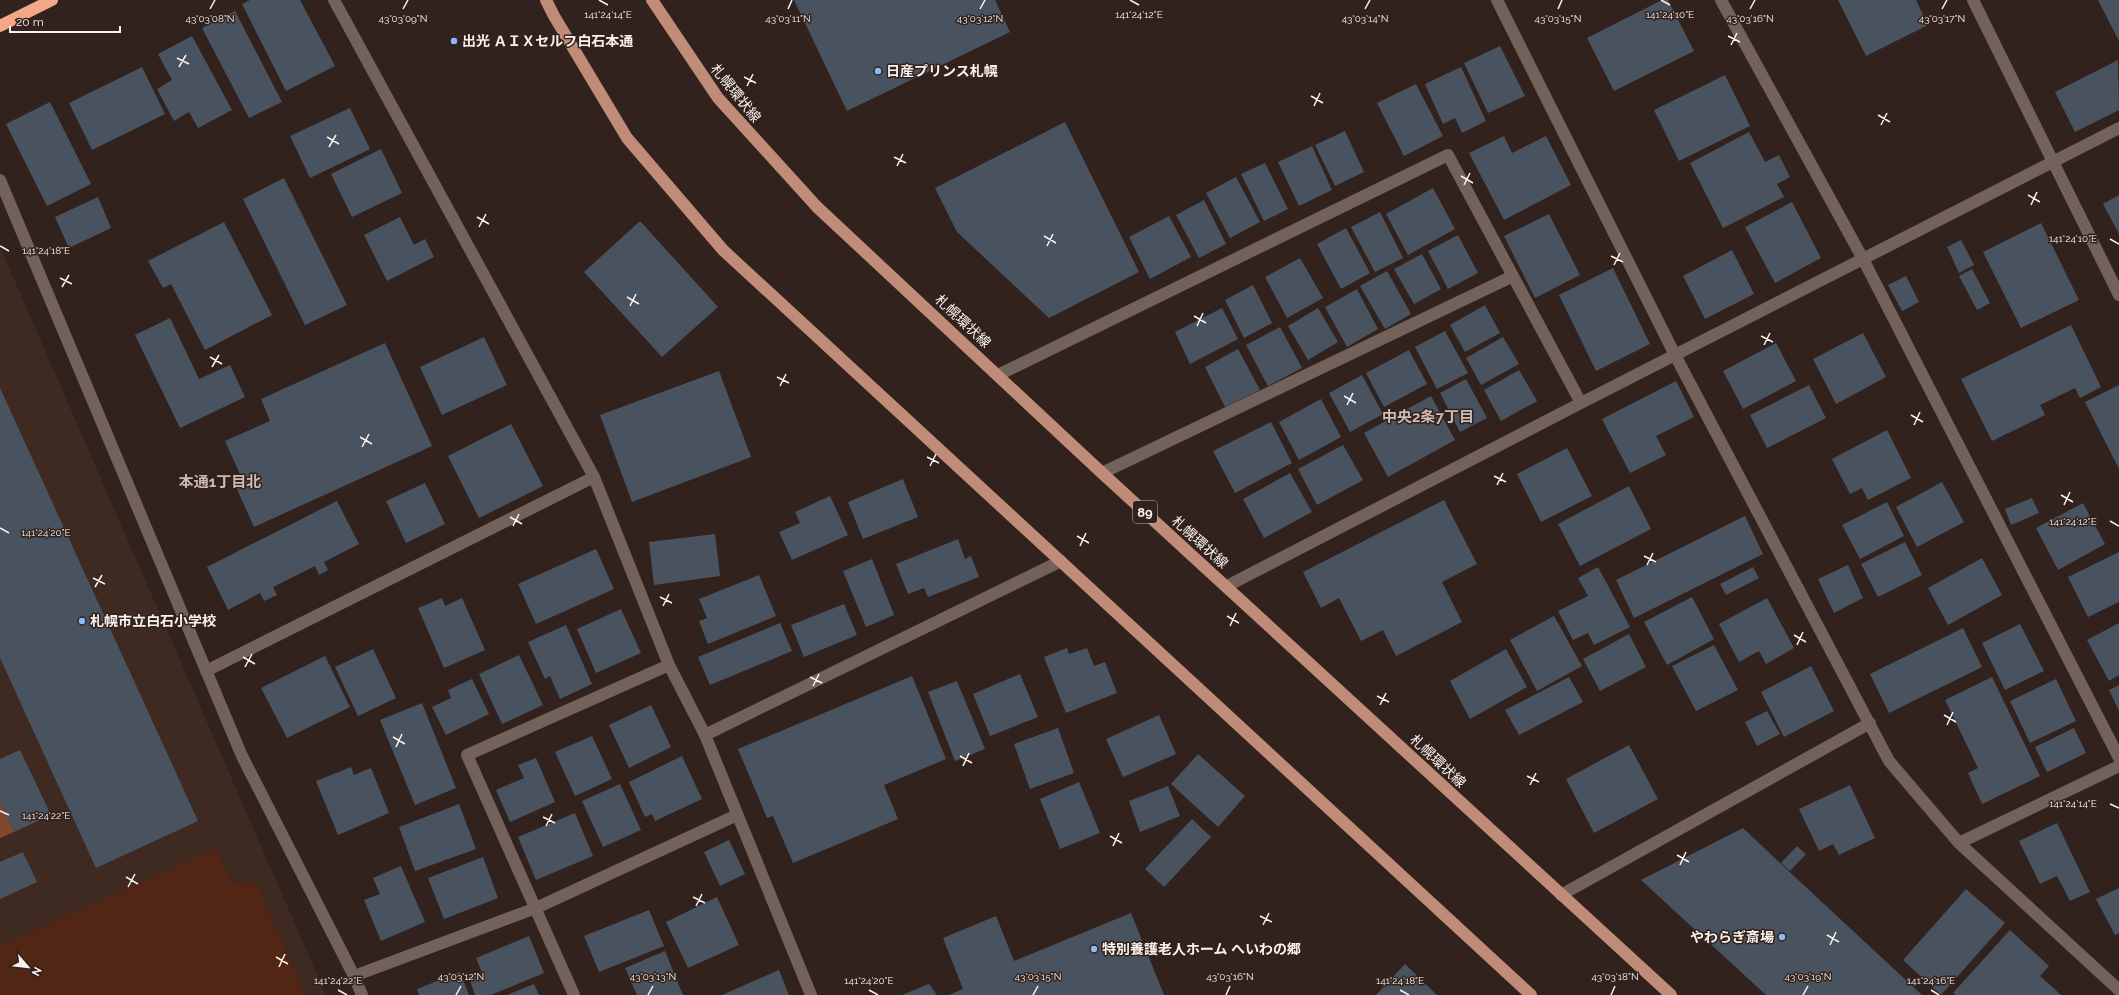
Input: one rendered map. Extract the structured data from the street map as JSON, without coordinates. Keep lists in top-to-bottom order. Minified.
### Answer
{"streets":{"main road":["札幌環状線","89"]},"districts":["中央2条7丁目","本通1丁目北"],"places":["出光 ＡＩＸセルフ白石本通","日産プリンス札幌","札幌市立白石小学校","やわらぎ斎場","特別養護老人ホーム へいわの郷"],"scale_bar":"20 m","north":"bottom right","coordinates":["141°24'14\"E","141°24'12\"E","141°24'10\"E","43°03'08\"N","43°03'09\"N","43°03'11\"N","43°03'12\"N","43°03'14\"N","43°03'15\"N","43°03'16\"N","43°03'17\"N","141°24'18\"E","141°24'20\"E","141°24'22\"E","43°03'13\"N","43°03'18\"N","43°03'19\"N","141°24'16\"E"]}
